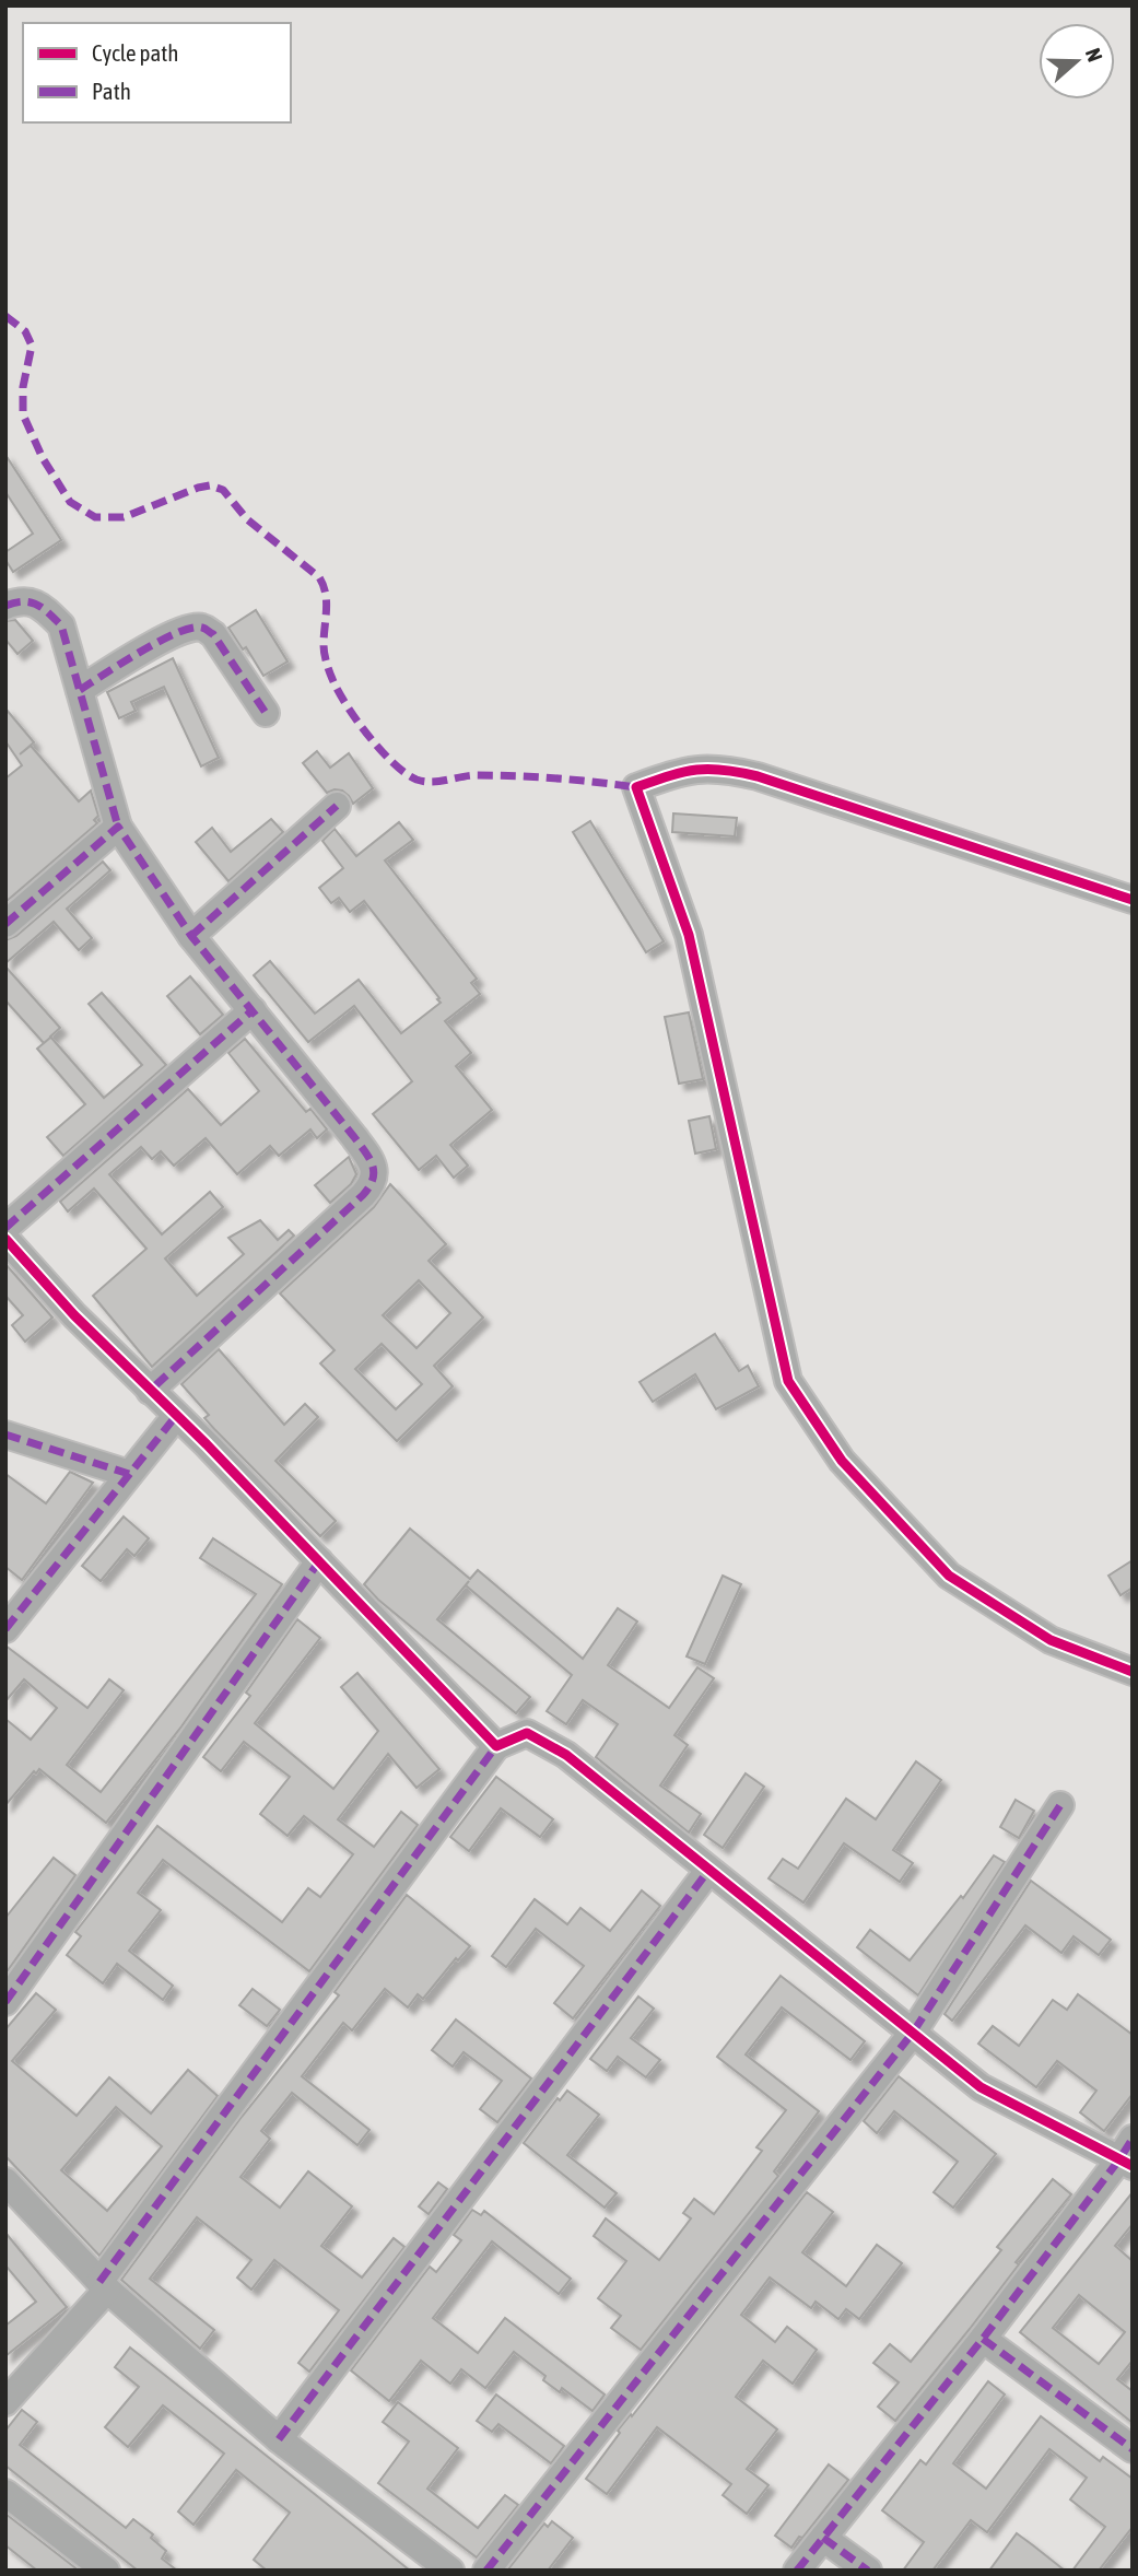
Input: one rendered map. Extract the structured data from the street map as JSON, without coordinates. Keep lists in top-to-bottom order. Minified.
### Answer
{"legend":["Cycle path","Path"],"north":"right"}
